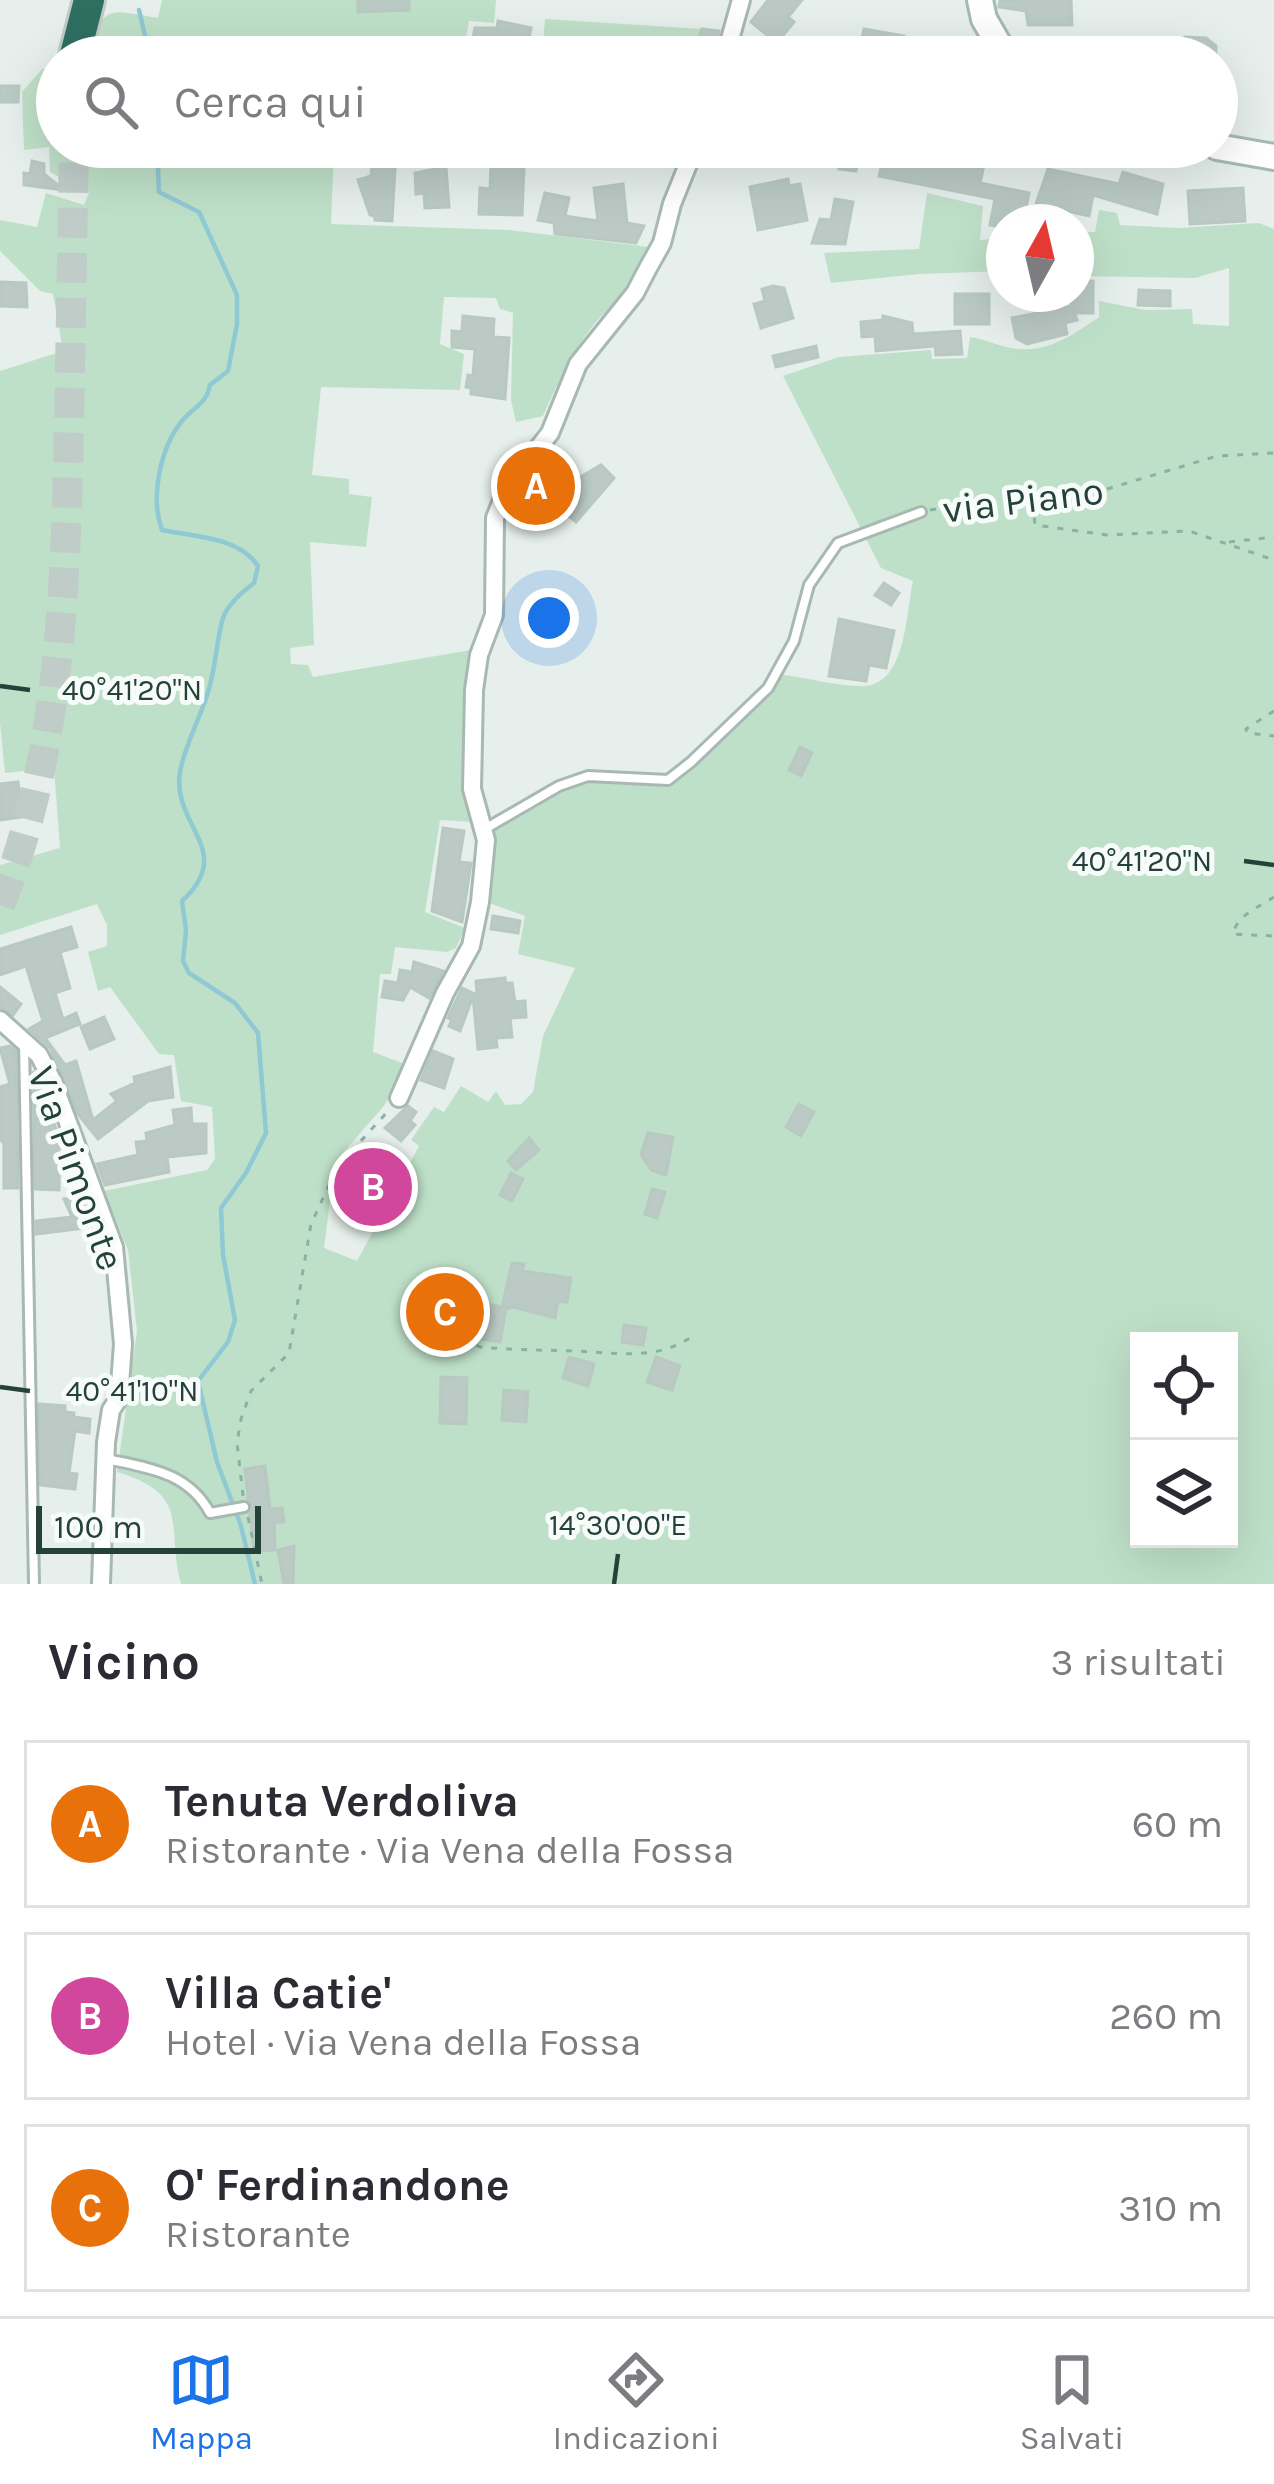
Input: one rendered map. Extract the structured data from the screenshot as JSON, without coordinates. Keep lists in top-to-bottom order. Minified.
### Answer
{"streets":{"street":["Via Pimonte"],"lane":["via Piano"]},"scale_bar":"100 m","north":"top","page":{"search":"Cerca qui","pins":["A","B","C"],"scale":"100 m","heading":["Vicino","3 risultati"],"list":[{"mark":"A","name":"Tenuta Verdoliva","note":"Ristorante · Via Vena della Fossa","value":"60 m"},{"mark":"B","name":"Villa Catie'","note":"Hotel · Via Vena della Fossa","value":"260 m"},{"mark":"C","name":"O' Ferdinandone","note":"Ristorante","value":"310 m"}],"nav":["Mappa","Indicazioni","Salvati"]},"coordinates":["40°41'20\"N","40°41'10\"N","14°30'00\"E"]}
